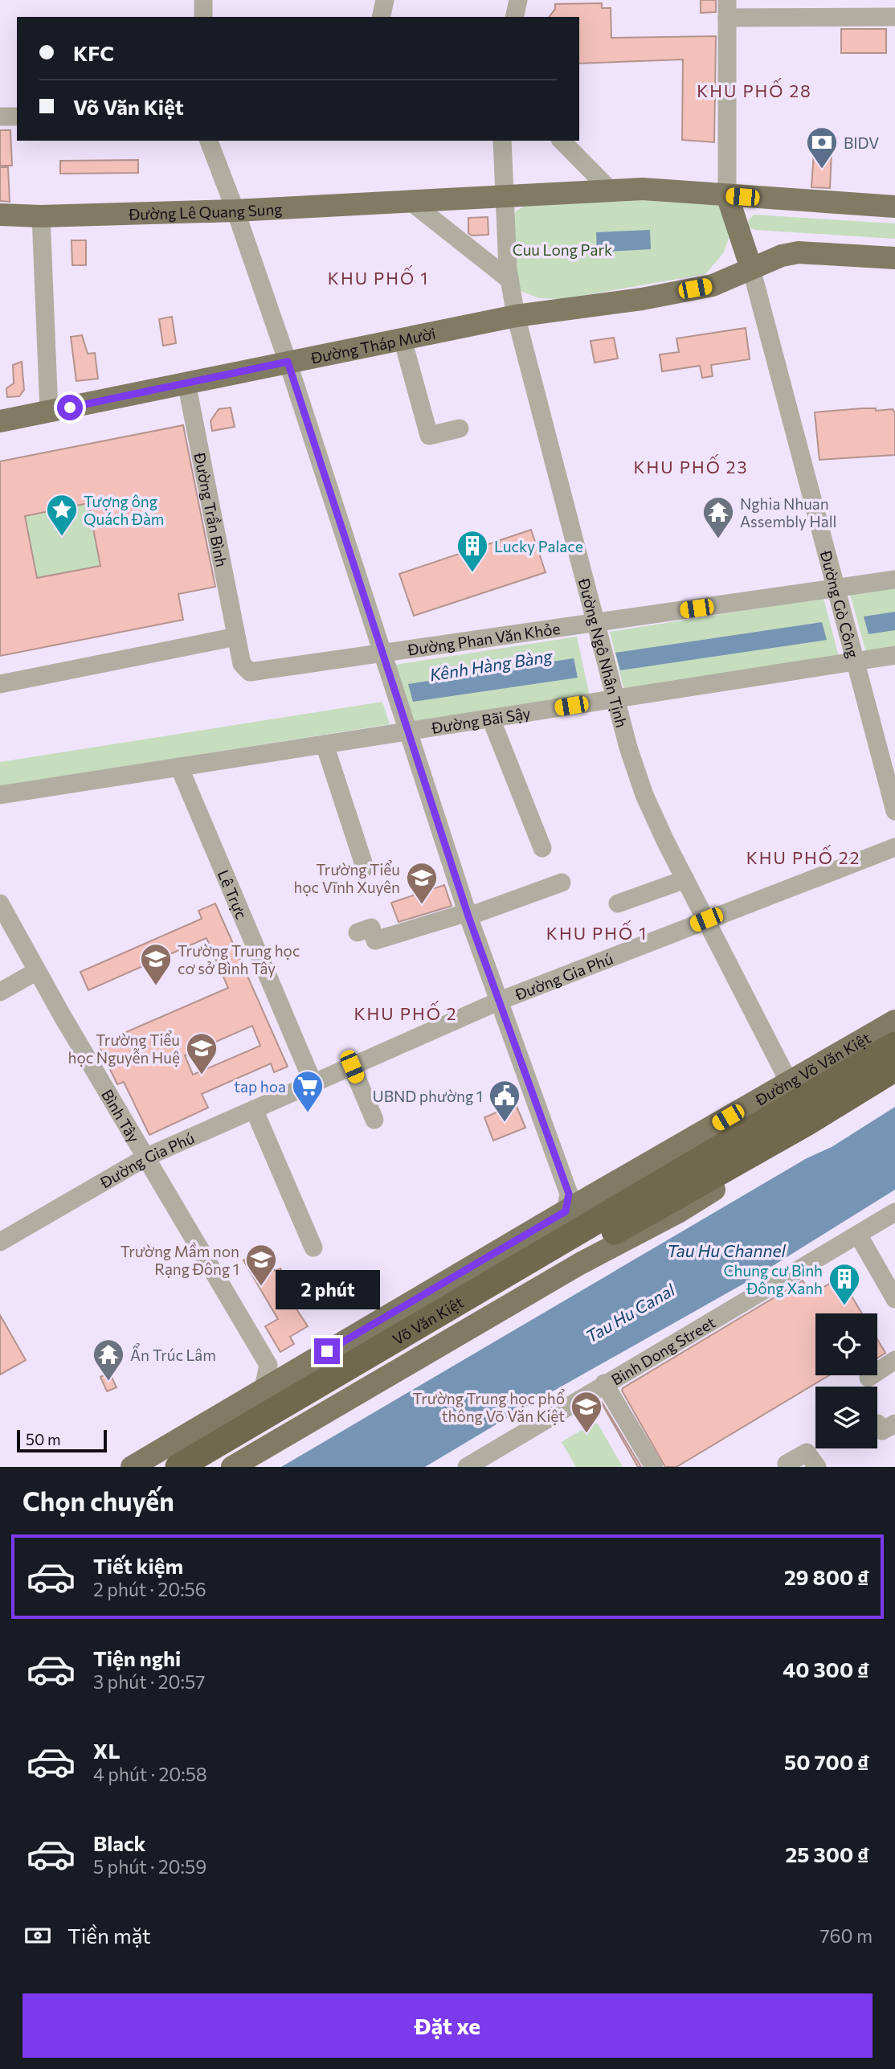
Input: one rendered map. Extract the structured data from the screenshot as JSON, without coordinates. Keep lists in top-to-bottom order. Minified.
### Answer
{"streets":{"highway":["Đường Võ Văn Kiệt","Võ Văn Kiệt"],"main road":["Đường Lê Quang Sung","Đường Tháp Mười"],"street":["Đường Trần Bình","Đường Gò Công","Đường Phan Văn Khỏe","Đường Ngô Nhân Tịnh","Đường Bãi Sậy","Lê Trực","Đường Gia Phú","Bình Tây","Binh Dong Street"]},"crossings":[["Đường Lê Quang Sung","Đường Ngô Nhân Tịnh"],["Đường Tháp Mười","Đường Trần Bình"],["Đường Tháp Mười","Đường Gò Công"],["Đường Tháp Mười","Đường Ngô Nhân Tịnh"],["Đường Trần Bình","Đường Phan Văn Khỏe"],["Đường Gò Công","Đường Phan Văn Khỏe"],["Đường Gò Công","Đường Bãi Sậy"],["Đường Phan Văn Khỏe","Đường Ngô Nhân Tịnh"],["Đường Ngô Nhân Tịnh","Đường Bãi Sậy"],["Đường Ngô Nhân Tịnh","Đường Gia Phú"],["Đường Ngô Nhân Tịnh","Đường Võ Văn Kiệt"],["Đường Bãi Sậy","Lê Trực"],["Lê Trực","Đường Gia Phú"],["Đường Gia Phú","Bình Tây"],["Đường Võ Văn Kiệt","Võ Văn Kiệt"],["Bình Tây","Võ Văn Kiệt"]],"districts":["KHU PHỐ 28","KHU PHỐ 1","KHU PHỐ 23","KHU PHỐ 22","KHU PHỐ 1","KHU PHỐ 2"],"water":["Kênh Hàng Bàng","Tau Hu Channel","Tau Hu Canal"],"parks":["Cuu Long Park"],"places":{"bank":["BIDV"],"place":["Tượng ông Quách Đàm"],"temple":["Nghia Nhuan Assembly Hall","Ẩn Trúc Lâm"],"building":["Lucky Palace","Chung cư Bình Đông Xanh"],"school or university":["Trường Tiểu học Vĩnh Xuyên","Trường Trung học cơ sở Bình Tây","Trường Tiểu học Nguyễn Huệ","Trường Mầm non Rạng Đông 1","Trường Trung học phổ thông Võ Văn Kiệt"],"supermarket":["tap hoa"],"public building":["UBND phường 1"]},"scale_bar":"50 m","page":{"banner":["KFC","Võ Văn Kiệt"],"bubble":"2 phút","scale":"50 m","heading":"Chọn chuyến","list":[{"name":"Tiết kiệm","note":"2 phút · 20:56","value":"29 800 ₫"},{"name":"Tiện nghi","note":"3 phút · 20:57","value":"40 300 ₫"},{"name":"XL","note":"4 phút · 20:58","value":"50 700 ₫"},{"name":"Black","note":"5 phút · 20:59","value":"25 300 ₫"}],"pay":["Tiền mặt","760 m"],"buttons":"Đặt xe"}}
